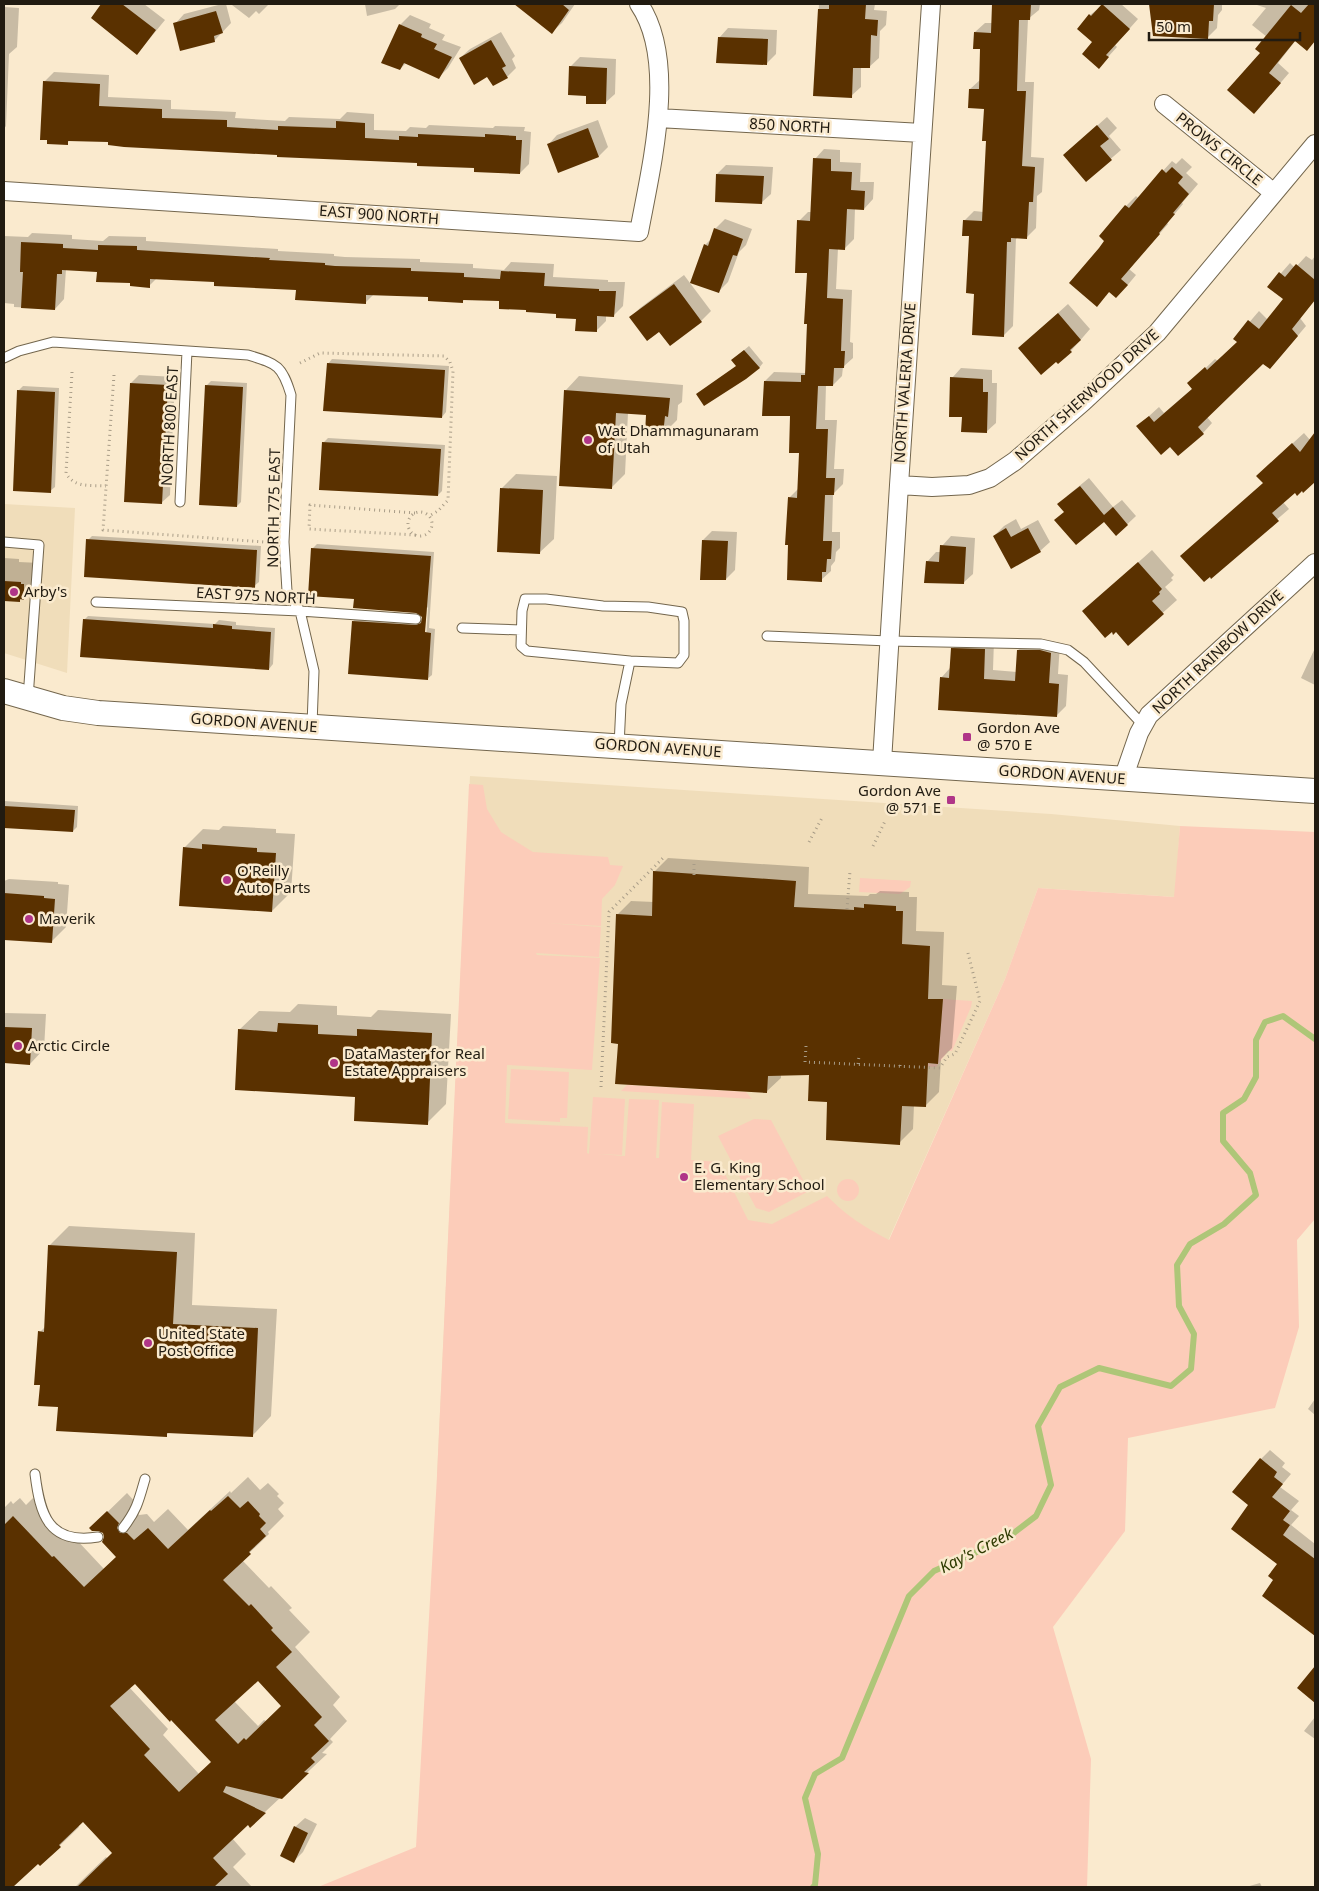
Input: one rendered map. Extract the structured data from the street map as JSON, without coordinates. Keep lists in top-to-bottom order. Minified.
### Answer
{"streets":{"main road":["GORDON AVENUE"],"street":["850 NORTH","PROWS CIRCLE","EAST 900 NORTH","NORTH VALERIA DRIVE","NORTH SHERWOOD DRIVE","NORTH RAINBOW DRIVE"],"lane":["NORTH 800 EAST","NORTH 775 EAST","EAST 975 NORTH"]},"crossings":[["850 NORTH","EAST 900 NORTH"],["850 NORTH","NORTH VALERIA DRIVE"],["PROWS CIRCLE","NORTH SHERWOOD DRIVE"],["NORTH VALERIA DRIVE","NORTH SHERWOOD DRIVE"],["NORTH VALERIA DRIVE","GORDON AVENUE"],["NORTH 800 EAST","NORTH 775 EAST"],["NORTH 775 EAST","EAST 975 NORTH"],["NORTH 775 EAST","GORDON AVENUE"],["NORTH RAINBOW DRIVE","GORDON AVENUE"]],"water":["Kay's Creek"],"places":{"other":["Wat Dhammagunaram of Utah","Arby's","O'Reilly Auto Parts","Maverik","Arctic Circle","DataMaster for Real Estate Appraisers","E. G. King Elementary School","United State Post Office"],"transit":["Gordon Ave @ 570 E","Gordon Ave @ 571 E"]},"scale_bar":"50 m"}
